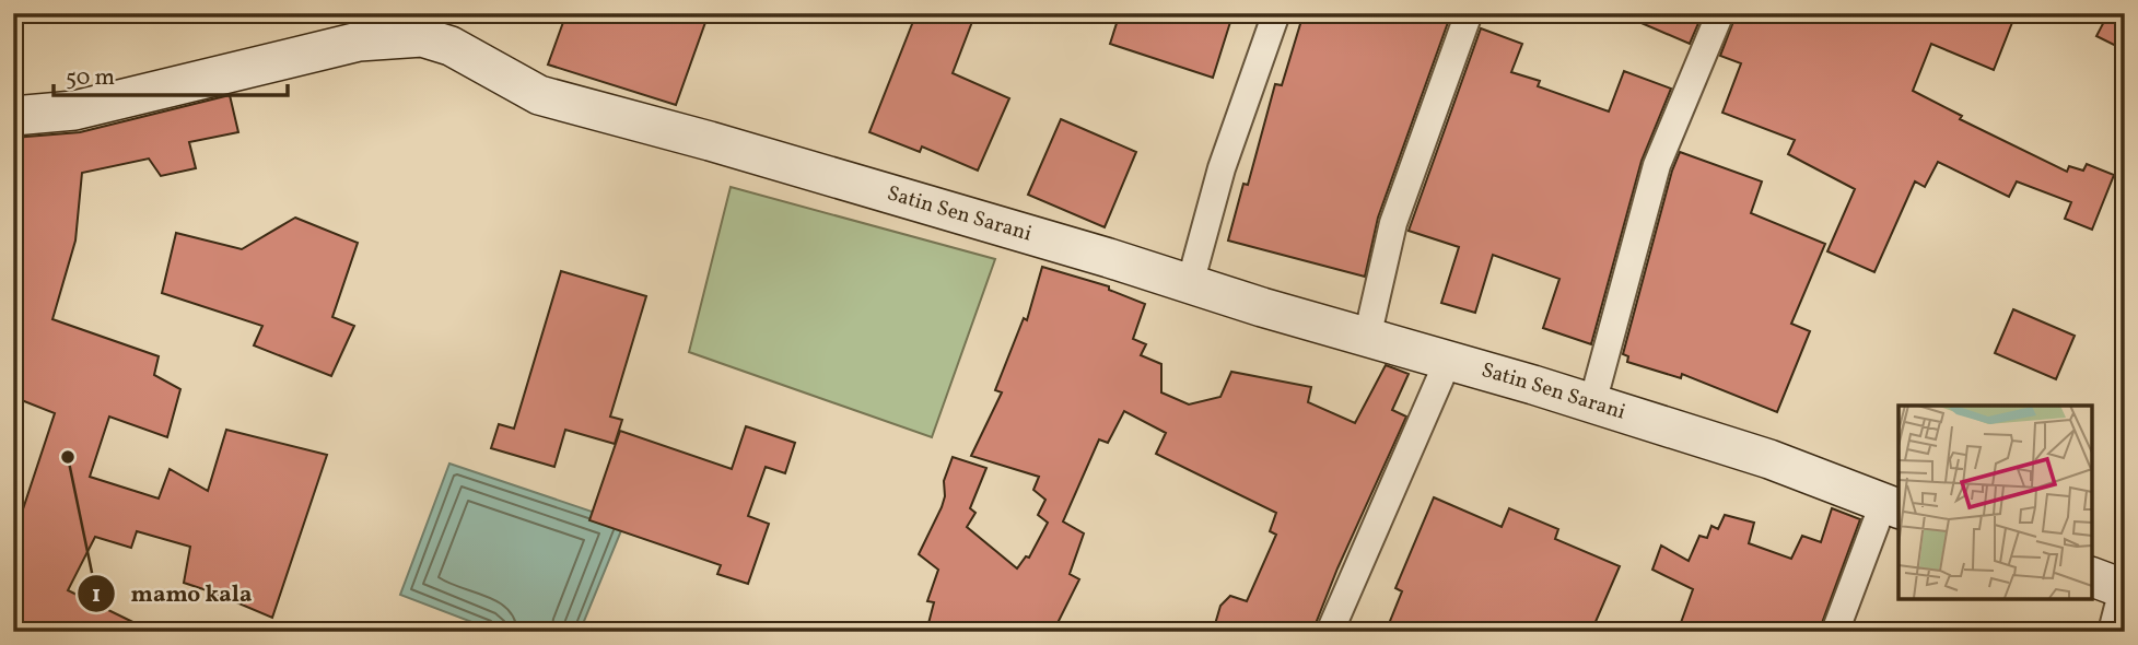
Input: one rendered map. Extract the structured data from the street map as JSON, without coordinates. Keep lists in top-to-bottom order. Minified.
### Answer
{"streets":{"main road":["Satin Sen Sarani"]},"places":["mamo kala"],"scale_bar":"50 m"}
